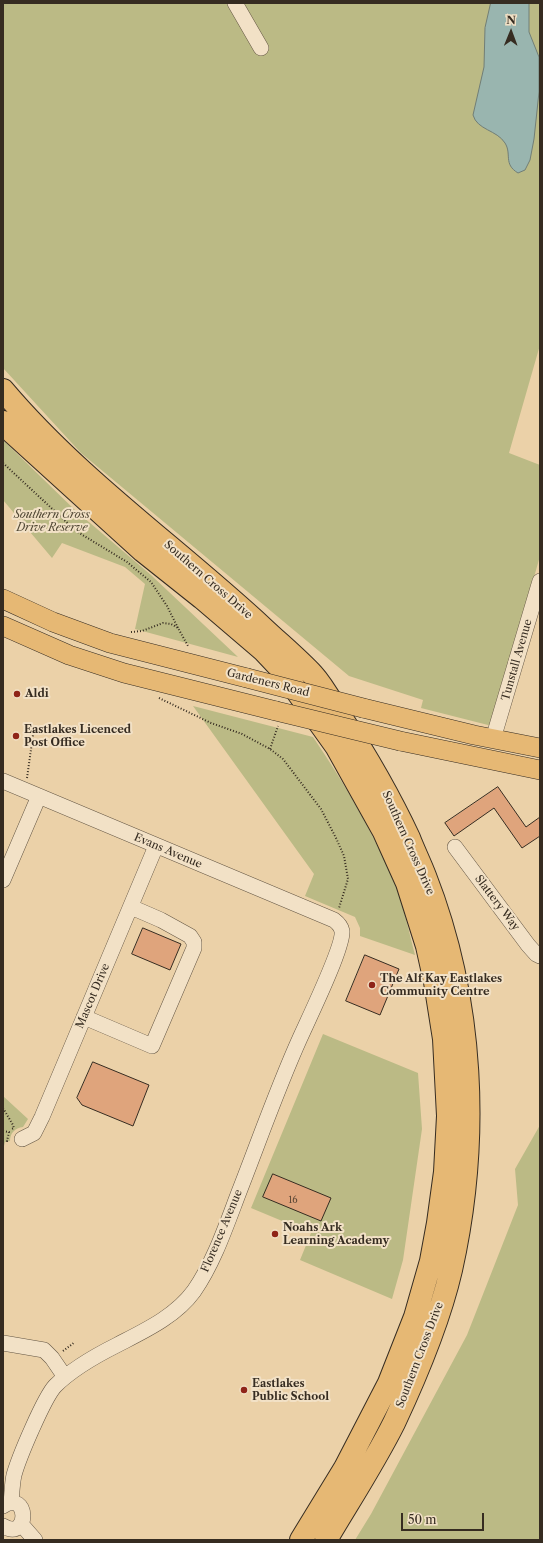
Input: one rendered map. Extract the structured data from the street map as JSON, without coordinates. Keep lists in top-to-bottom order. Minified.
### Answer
{"streets":{"highway":["Southern Cross Drive"],"main road":["Gardeners Road"],"street":["Tunstall Avenue","Evans Avenue","Slattery Way","Mascot Drive","Florence Avenue"]},"crossings":[["Tunstall Avenue","Gardeners Road"],["Evans Avenue","Mascot Drive"],["Evans Avenue","Florence Avenue"]],"parks":["Southern Cross Drive Reserve"],"places":["Aldi","Eastlakes Licenced Post Office","The Alf Kay Eastlakes Community Centre","Noahs Ark Learning Academy","Eastlakes Public School"],"house_numbers":["16"],"scale_bar":"50 m","north":"top"}
